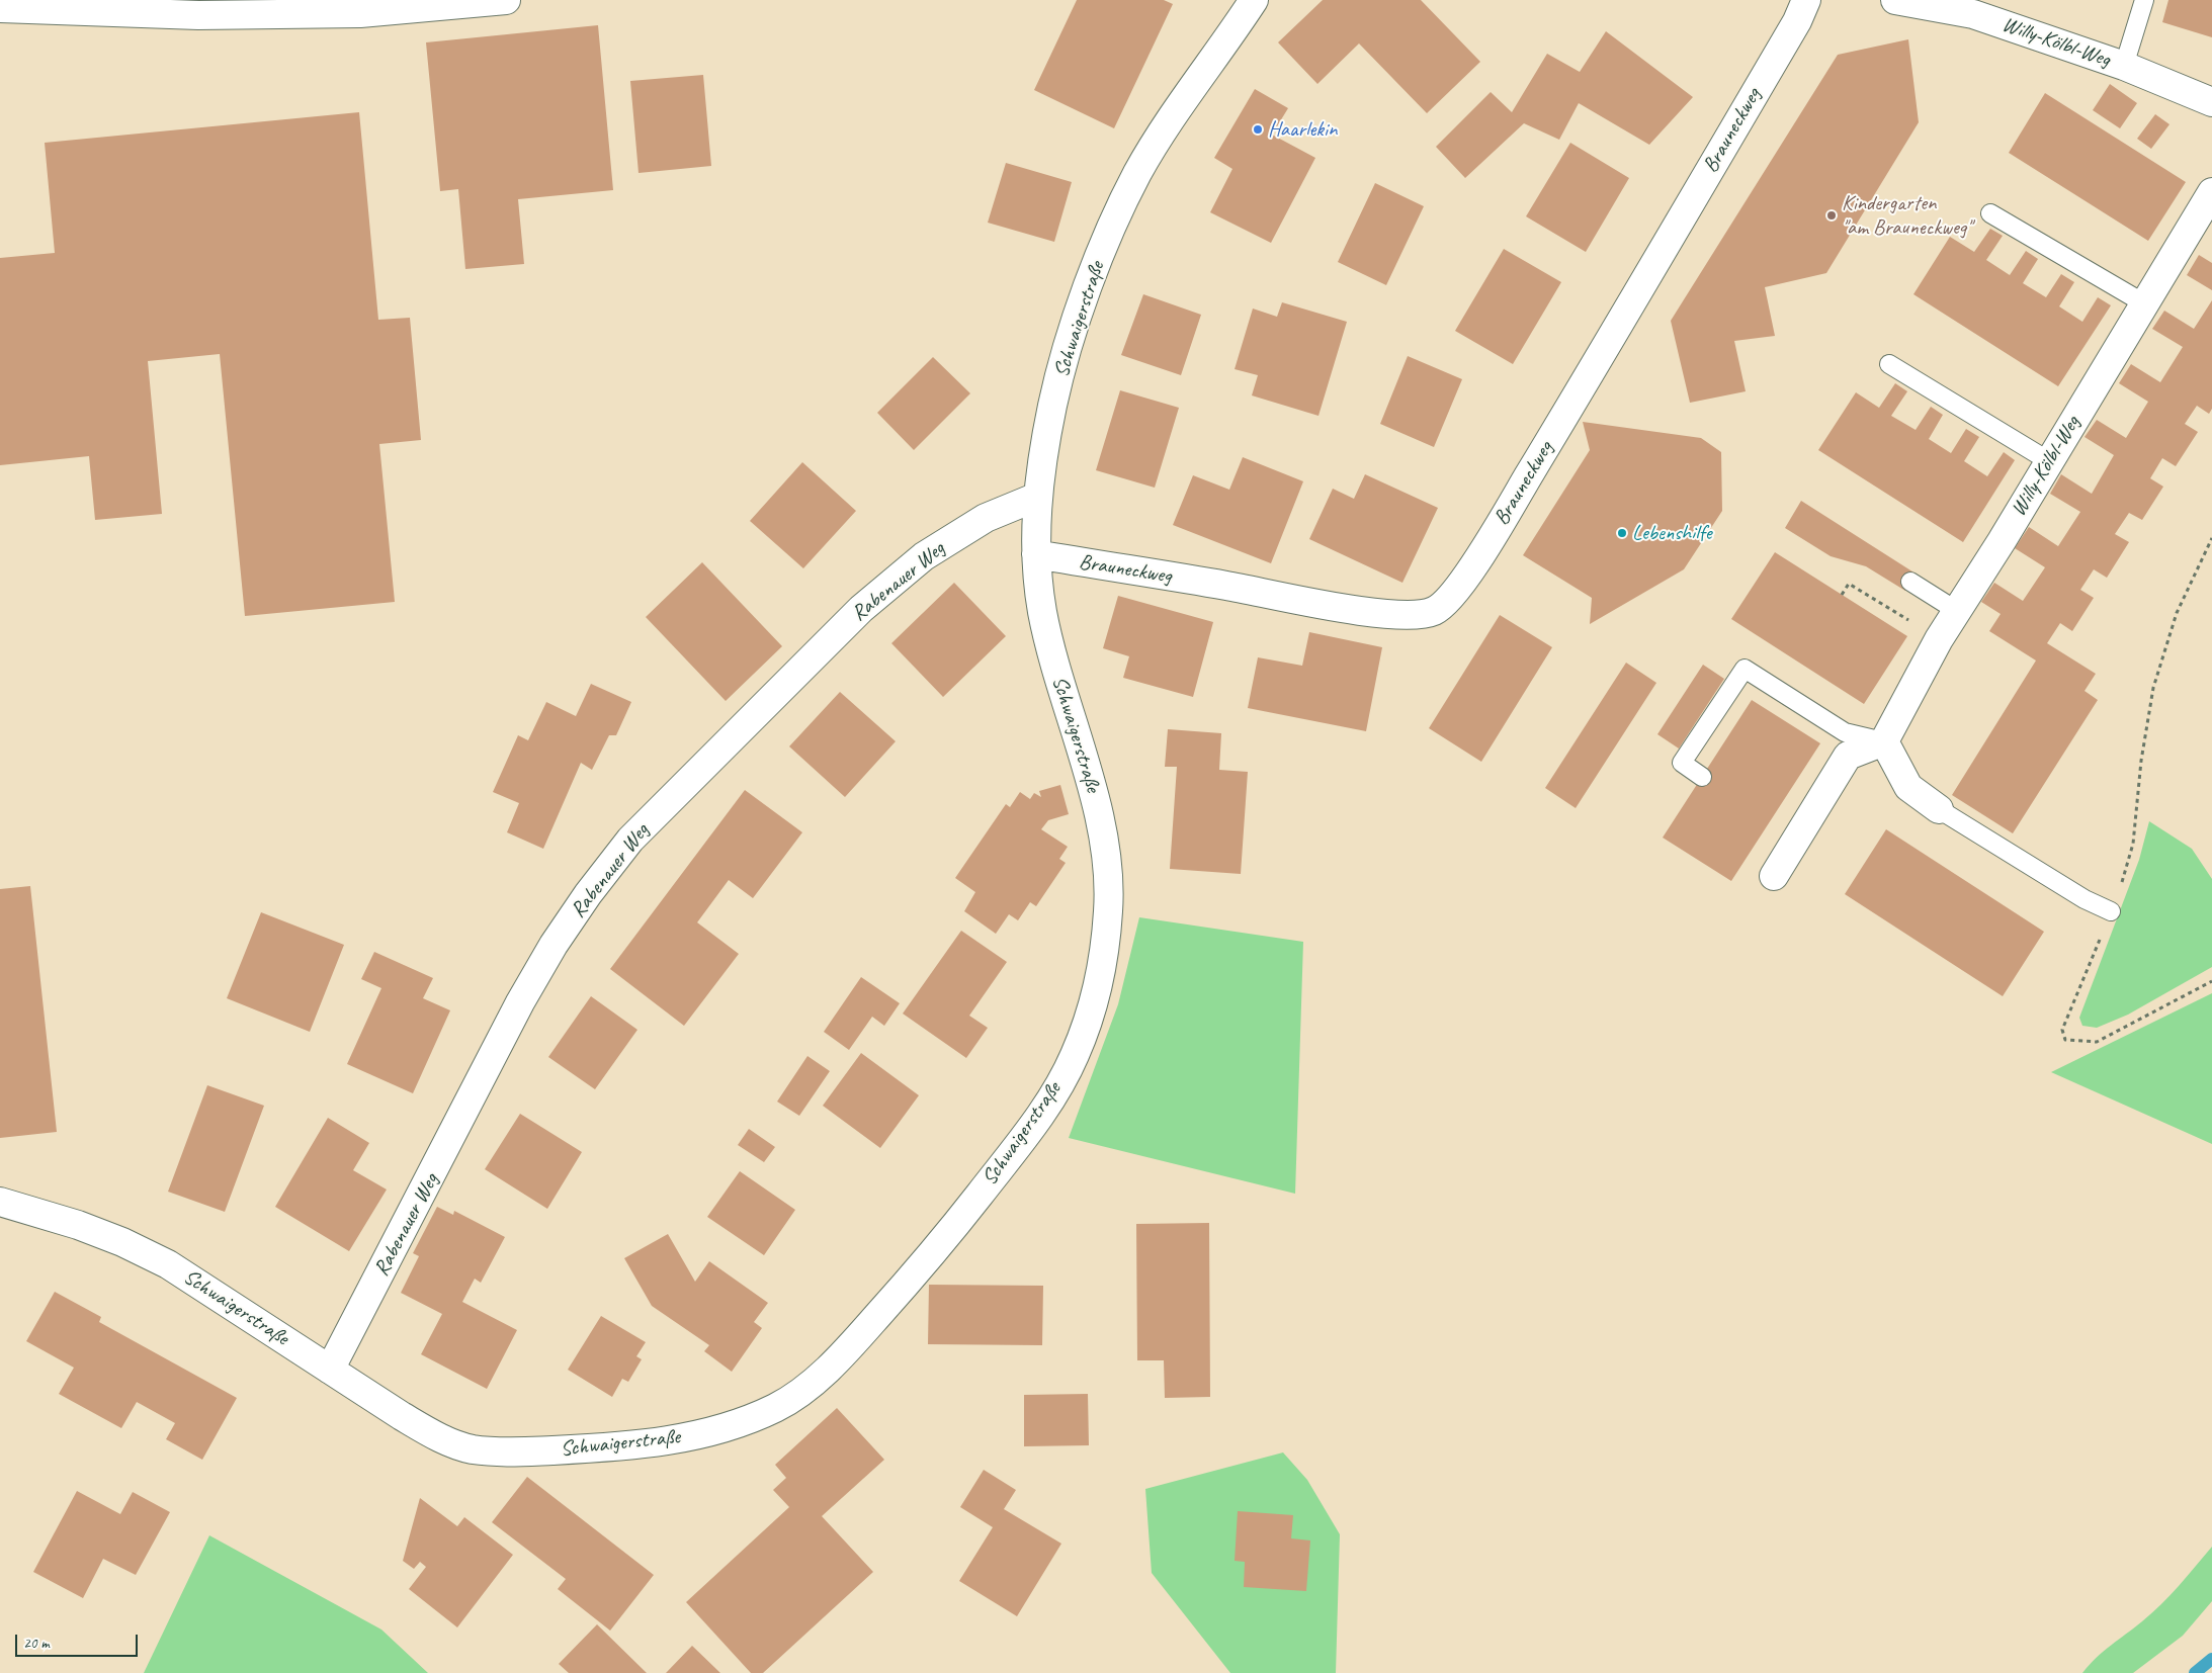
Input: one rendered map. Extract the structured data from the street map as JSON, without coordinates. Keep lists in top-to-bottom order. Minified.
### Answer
{"streets":{"street":["Willy-Kölbl-Weg","Brauneckweg","Schwaigerstraße","Rabenauer Weg"]},"crossings":[["Brauneckweg","Schwaigerstraße"],["Schwaigerstraße","Rabenauer Weg"]],"places":["Haarlekin","Kindergarten \"am Brauneckweg\"","Lebenshilfe"],"scale_bar":"20 m"}
